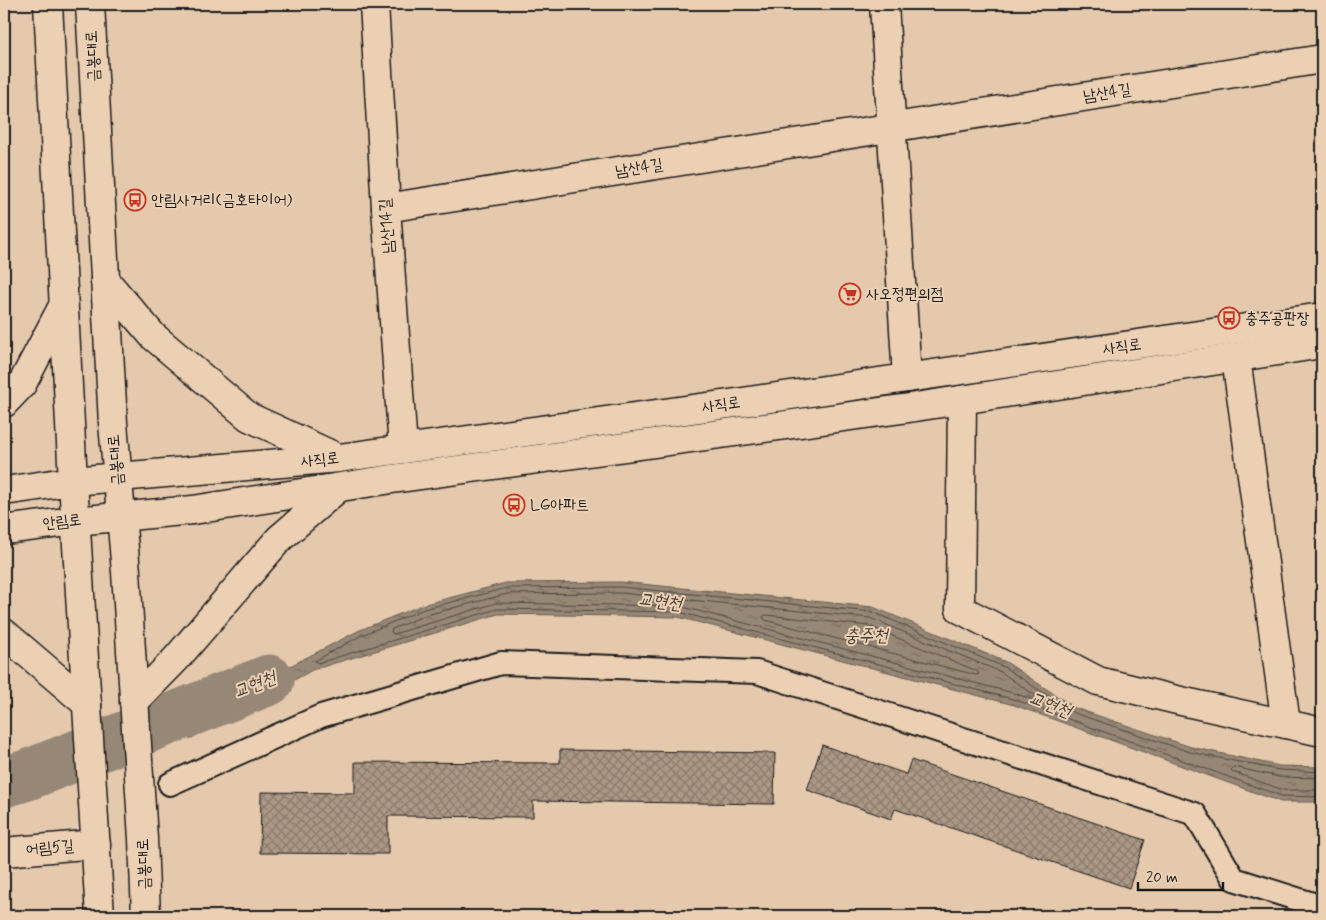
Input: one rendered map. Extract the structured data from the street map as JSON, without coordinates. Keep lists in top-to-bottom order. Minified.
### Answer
{"streets":{"street":["금봉대로","남산4길","남산14길","사직로","안림로","어림5길"]},"crossings":[["금봉대로","사직로"],["금봉대로","안림로"],["남산4길","남산14길"],["남산14길","사직로"],["사직로","안림로"]],"water":["교현천","충주천"],"places":{"bus stop":["안림사거리(금호타이어)","충주공판장","LG아파트"],"supermarket":["사오정편의점"]},"scale_bar":"20 m"}
